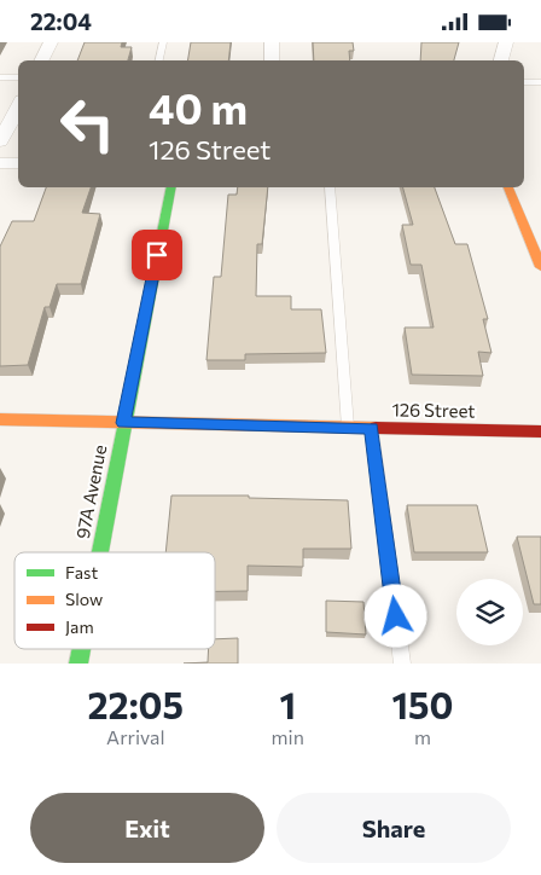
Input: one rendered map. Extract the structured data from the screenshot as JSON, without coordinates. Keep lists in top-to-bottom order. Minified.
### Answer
{"streets":{"street":["126 Street","97A Avenue"]},"crossings":[["126 Street","97A Avenue"]],"legend":["Fast","Slow","Jam"],"page":{"status":"22:04","turn":["40 m","126 Street"],"eta":["22:05","Arrival","1","min","150","m"],"buttons":["Exit","Share"]}}
